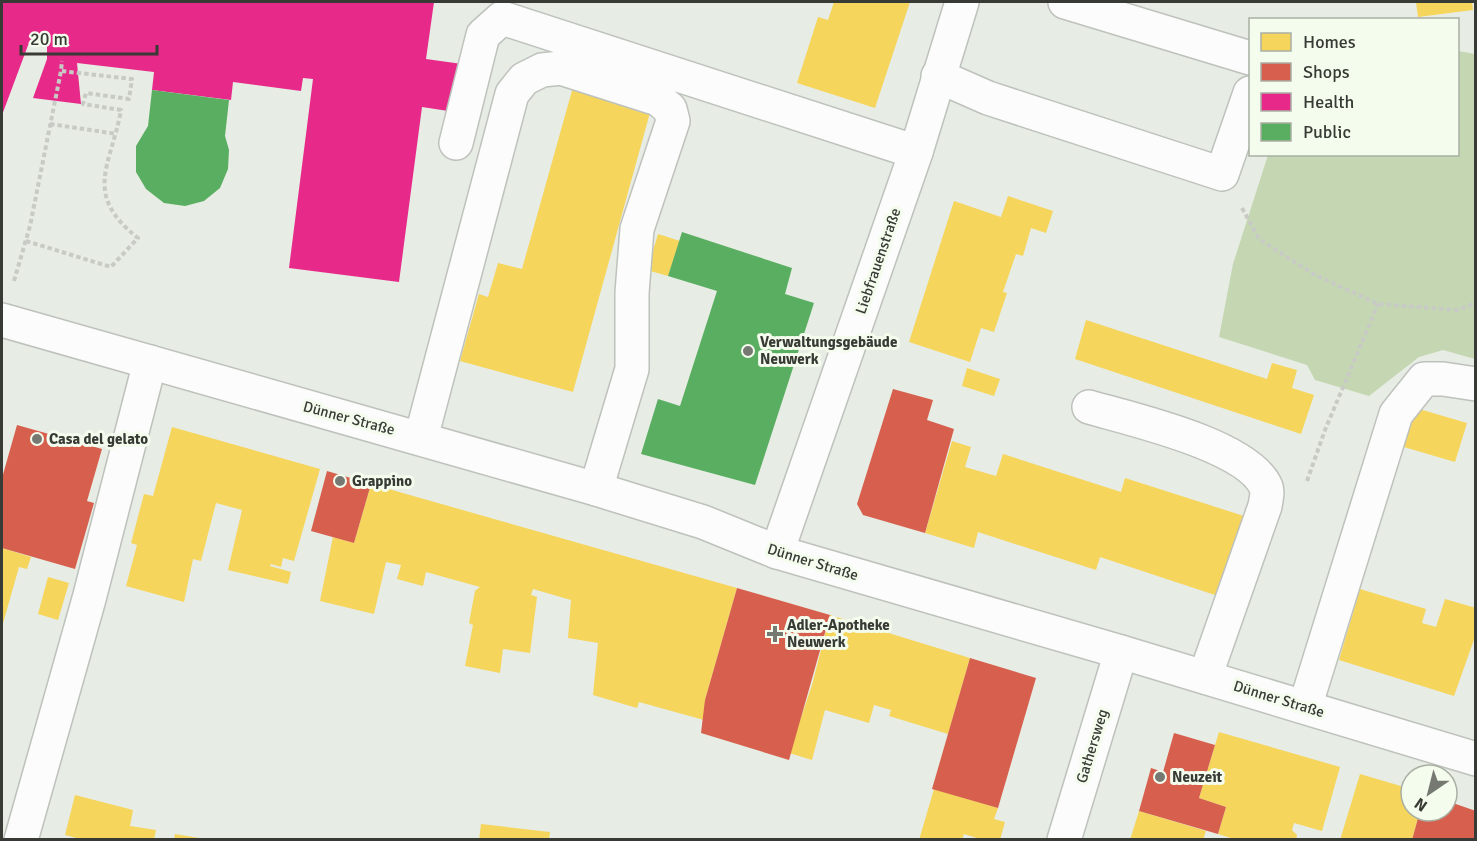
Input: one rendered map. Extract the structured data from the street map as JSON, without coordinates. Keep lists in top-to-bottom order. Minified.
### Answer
{"streets":{"street":["Liebfrauenstraße","Dünner Straße","Gathersweg"]},"crossings":[["Liebfrauenstraße","Dünner Straße"],["Dünner Straße","Gathersweg"]],"places":{"other":["Verwaltungsgebäude Neuwerk","Casa del gelato","Grappino","Neuzeit"],"health":["Adler-Apotheke Neuwerk"]},"legend":["Homes","Shops","Health","Public"],"scale_bar":"20 m","north":"bottom left"}
